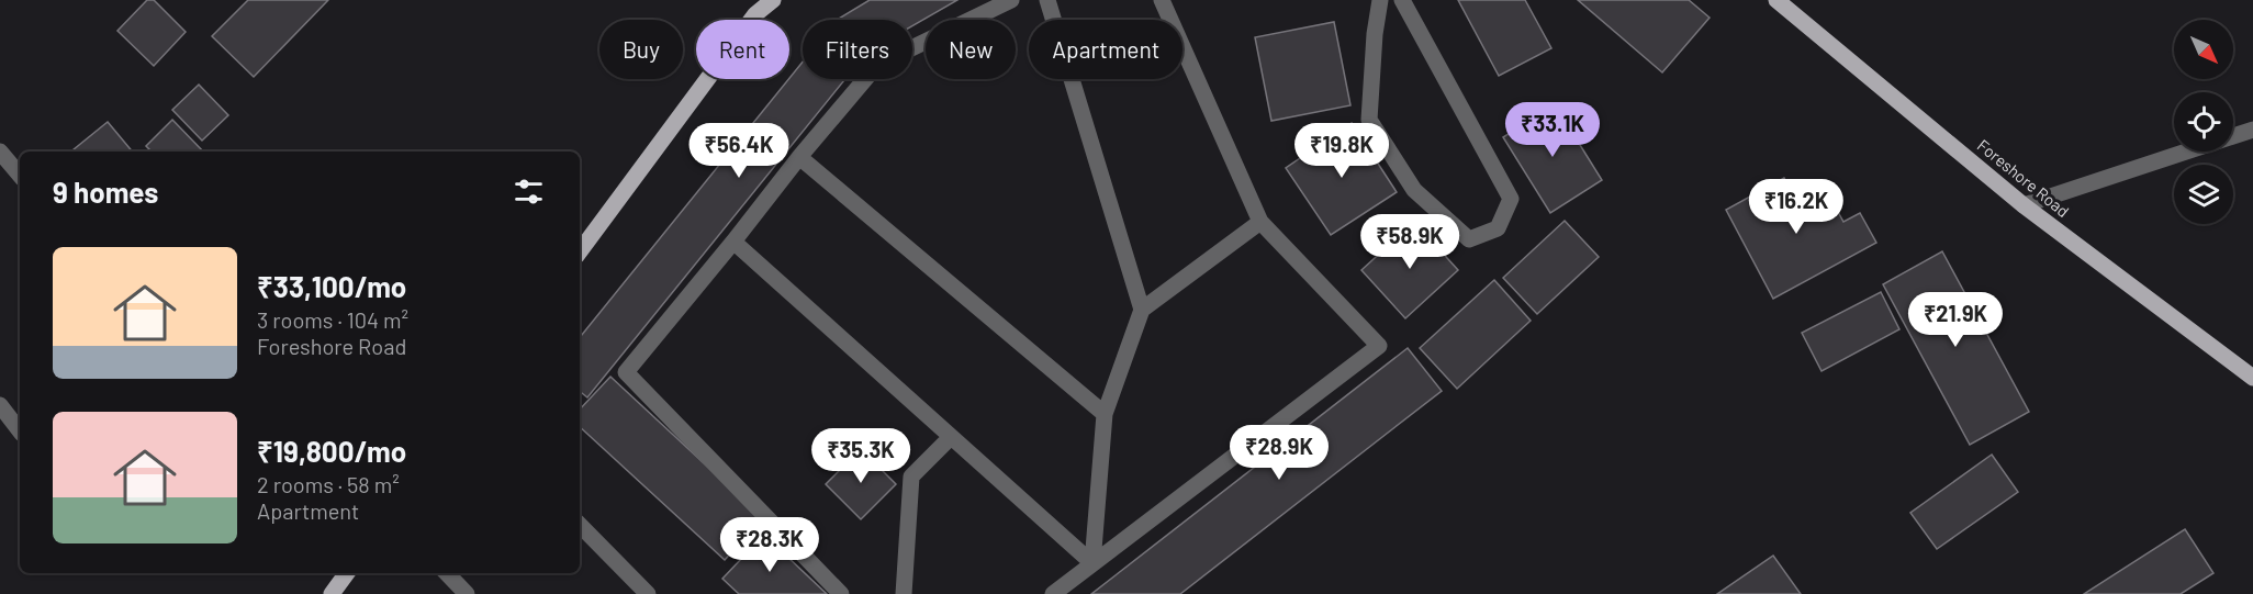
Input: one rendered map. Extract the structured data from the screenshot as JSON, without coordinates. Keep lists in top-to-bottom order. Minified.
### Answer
{"streets":{"main road":["Foreshore Road"]},"north":"bottom right","page":{"chip":["Buy","Rent","Filters","New","Apartment"],"price":["₹33.1K","₹56.4K","₹19.8K","₹16.2K","₹58.9K","₹21.9K","₹28.9K","₹35.3K","₹28.3K"],"heading":"9 homes","list":[{"name":"₹33,100/mo","note":"3 rooms · 104 m² · Foreshore Road"},{"name":"₹19,800/mo","note":"2 rooms · 58 m² · Apartment"}]}}
